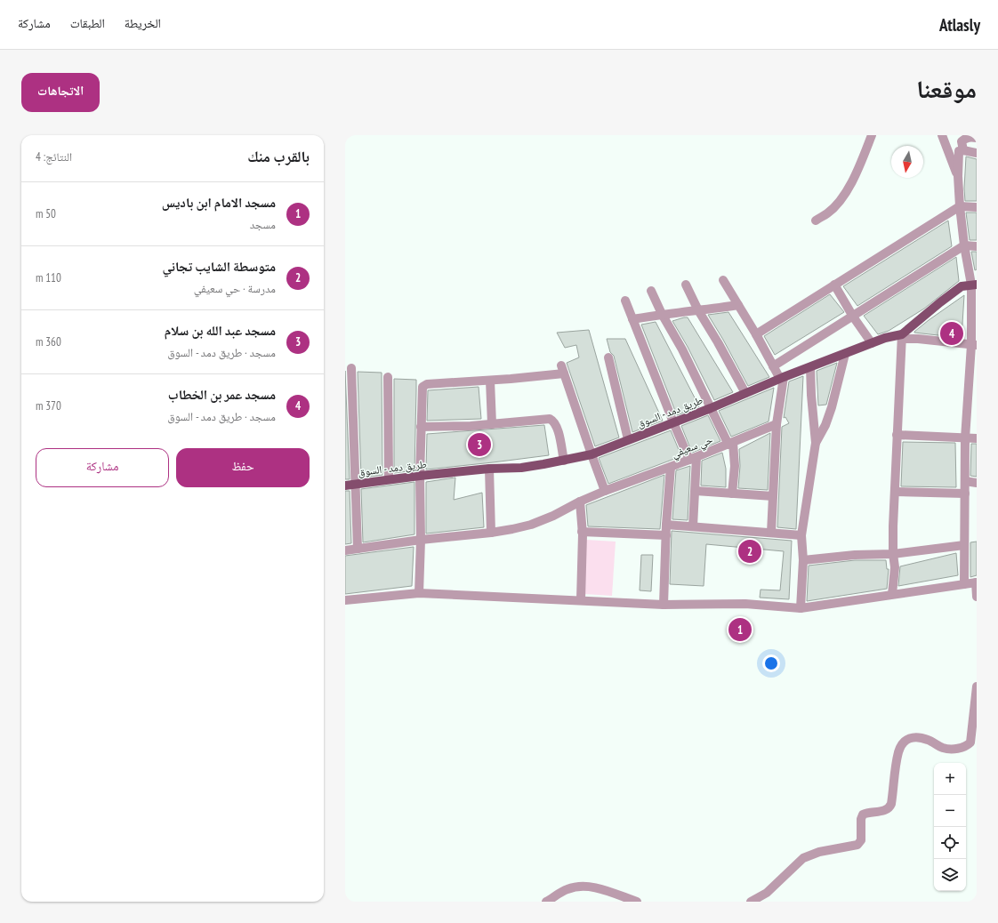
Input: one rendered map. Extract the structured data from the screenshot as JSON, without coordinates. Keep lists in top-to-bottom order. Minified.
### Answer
{"streets":{"main road":["طريق دمد - السوق"],"street":["حي سعيفي"]},"north":"bottom","page":{"header":"Atlasly","nav":["الخريطة","الطبقات","مشاركة"],"title":"موقعنا","buttons":["الاتجاهات",["حفظ","مشاركة"]],"heading":["بالقرب منك","النتائج: 4"],"list":[{"mark":"1","name":"مسجد الامام ابن باديس","note":"مسجد","value":"50 m"},{"mark":"2","name":"متوسطة الشايب تجاني","note":"مدرسة · حي سعيفي","value":"110 m"},{"mark":"3","name":"مسجد عبد الله بن سلام","note":"مسجد · طريق دمد - السوق","value":"360 m"},{"mark":"4","name":"مسجد عمر بن الخطاب","note":"مسجد · طريق دمد - السوق","value":"370 m"}],"pins":["4","3","2","1"],"map_buttons":["+","−"]}}
